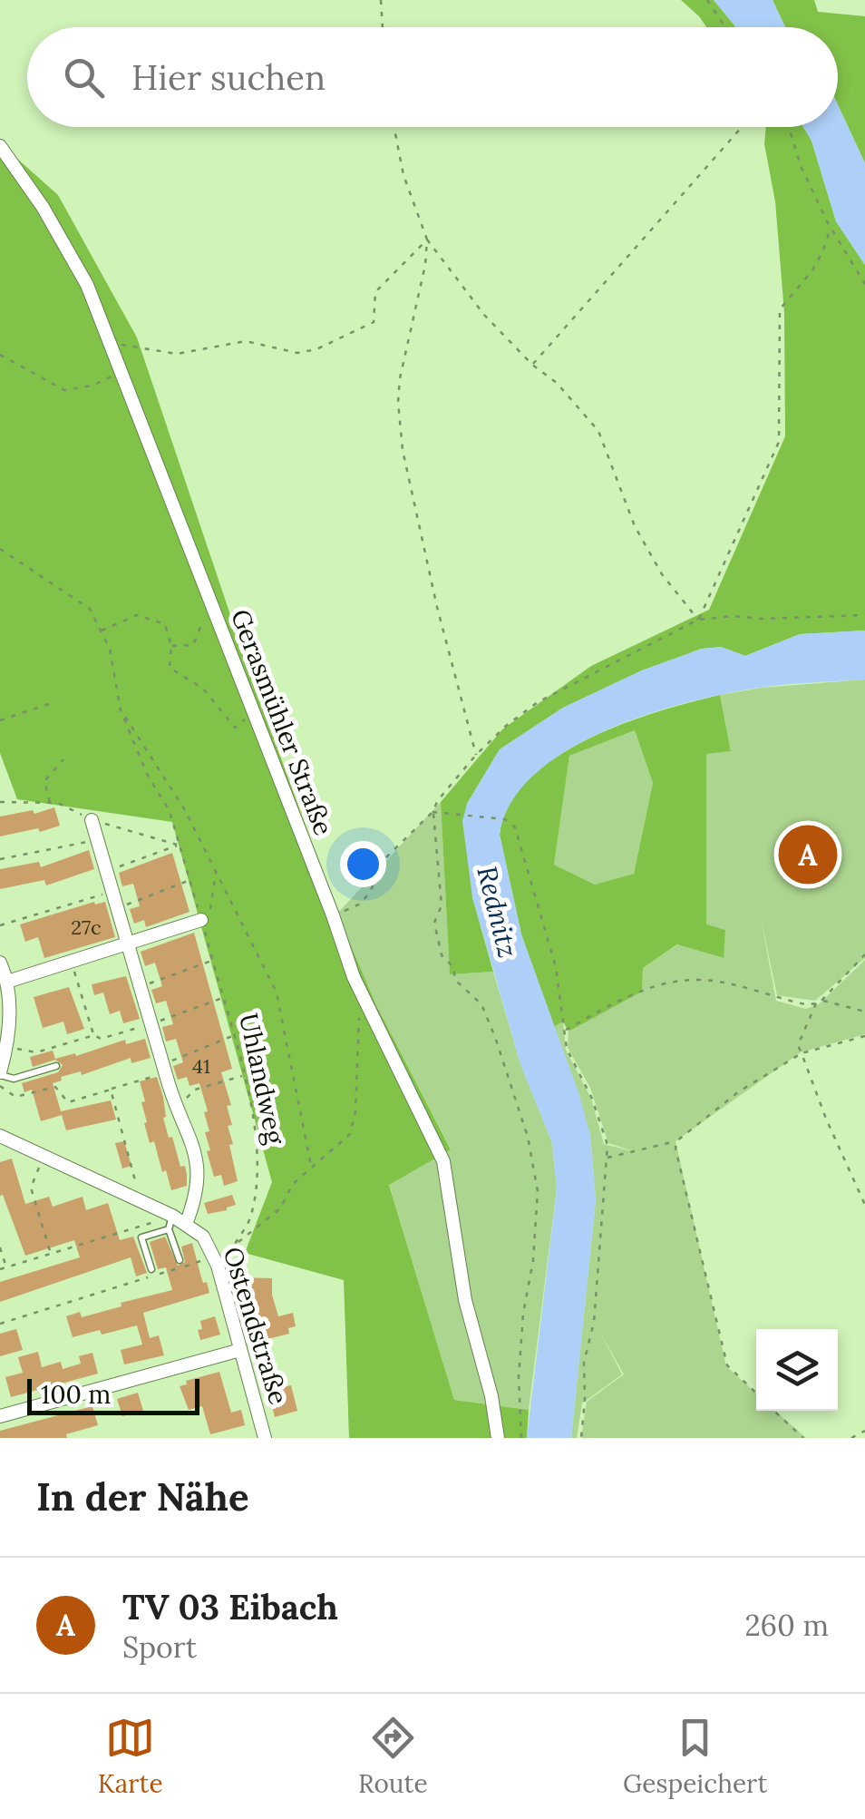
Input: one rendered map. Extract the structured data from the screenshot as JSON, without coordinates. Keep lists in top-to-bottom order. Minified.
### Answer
{"streets":{"street":["Gerasmühler Straße","Ostendstraße"],"path":["Uhlandweg"]},"water":["Rednitz"],"house_numbers":["27c","41"],"scale_bar":"100 m","page":{"search":"Hier suchen","pins":"A","scale":"100 m","heading":"In der Nähe","list":[{"mark":"A","name":"TV 03 Eibach","note":"Sport","value":"260 m"}],"nav":["Karte","Route","Gespeichert"]}}
